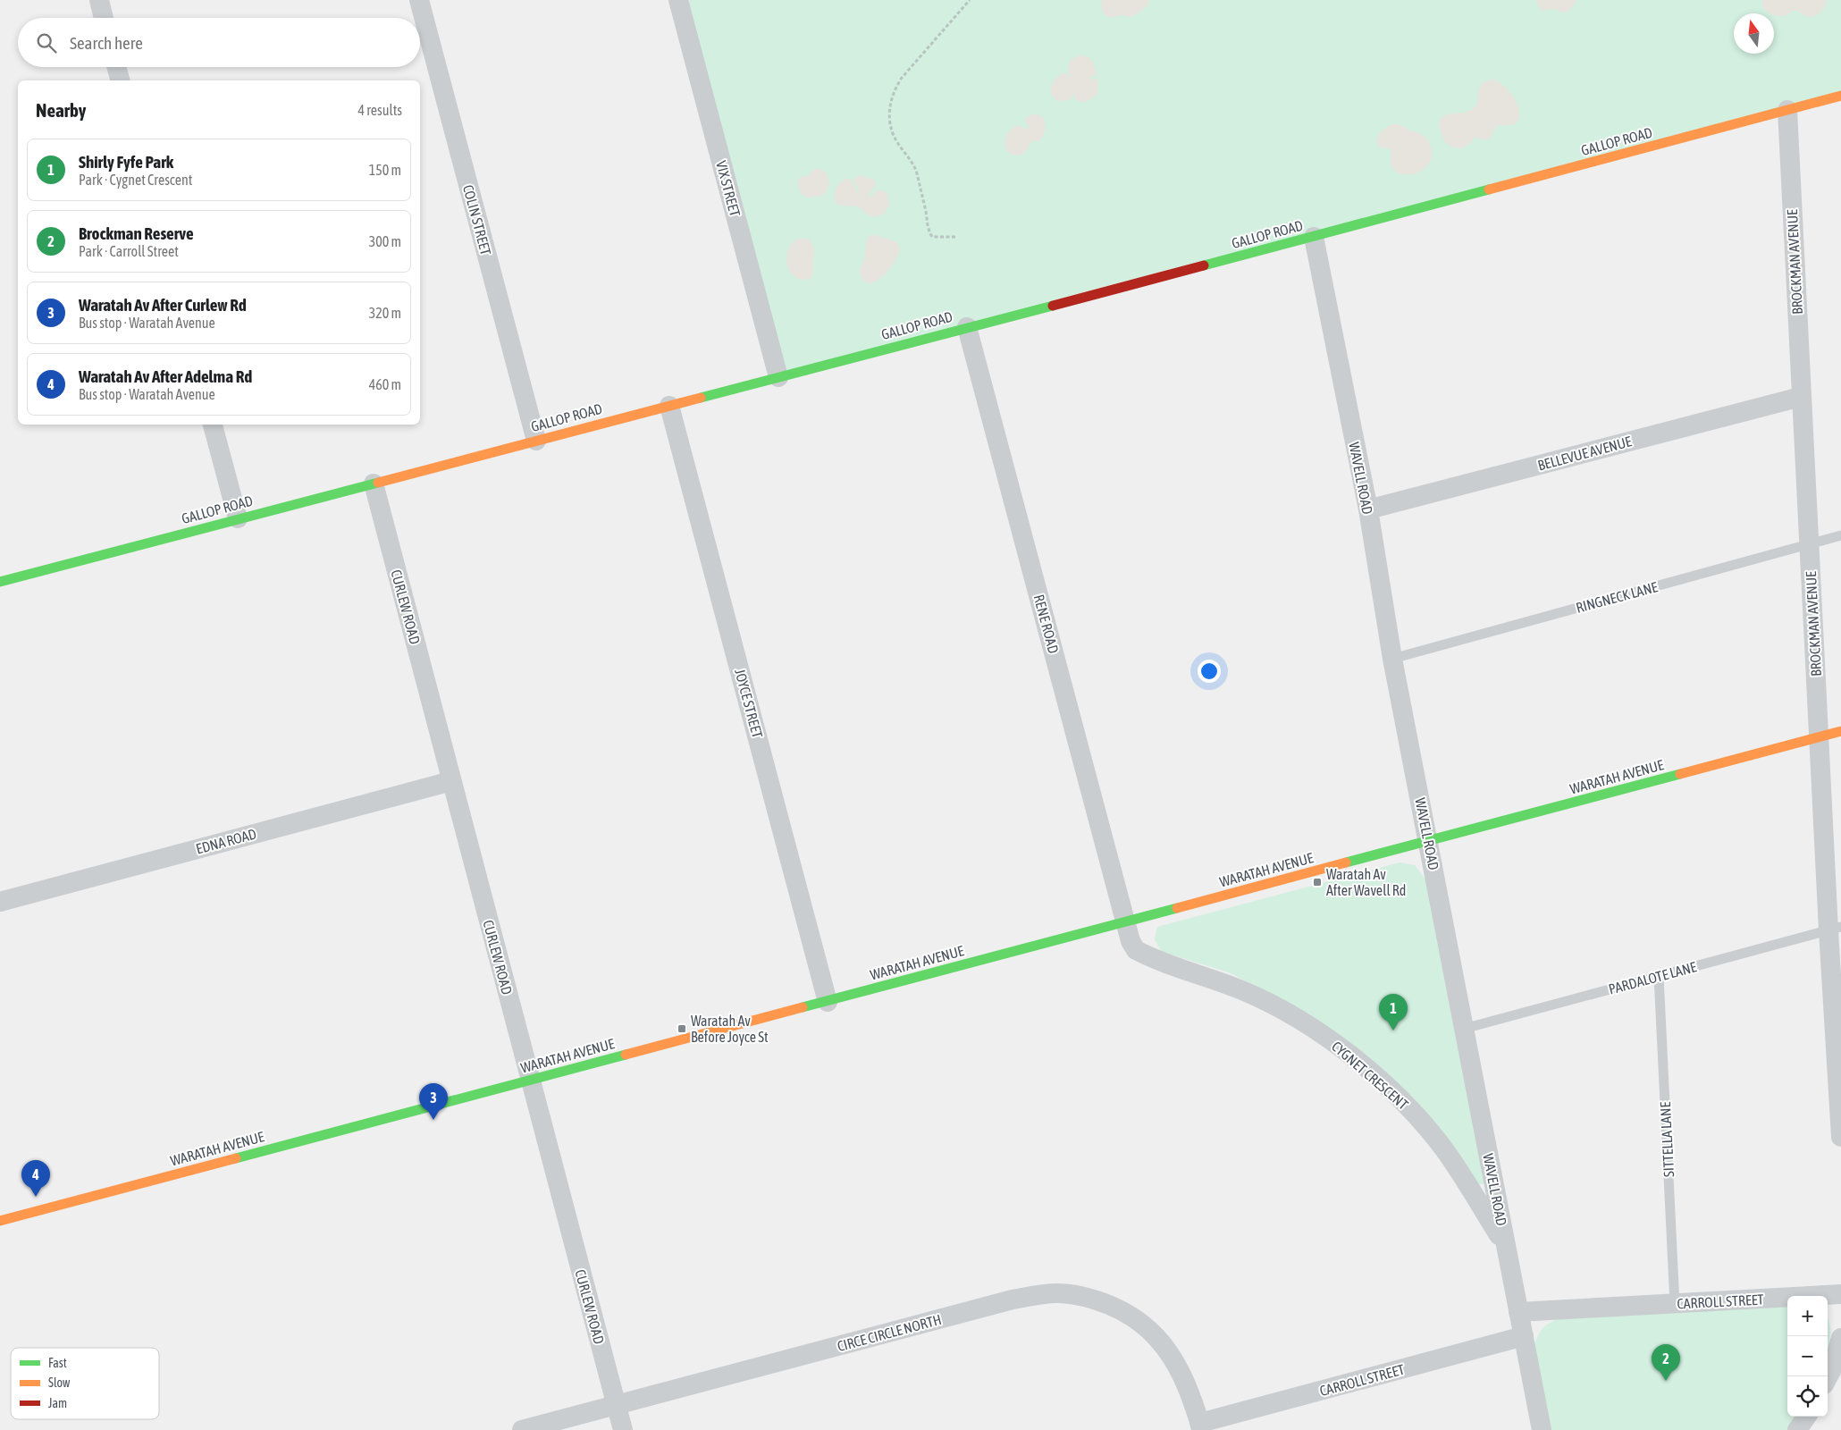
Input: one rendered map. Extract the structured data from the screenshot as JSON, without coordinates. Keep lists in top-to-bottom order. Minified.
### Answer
{"streets":{"street":["GALLOP ROAD","VIX STREET","COLIN STREET","BROCKMAN AVENUE","BELLEVUE AVENUE","WAVELL ROAD","CURLEW ROAD","RENE ROAD","JOYCE STREET","WARATAH AVENUE","EDNA ROAD","CYGNET CRESCENT","CARROLL STREET","CIRCE CIRCLE NORTH"],"lane":["RINGNECK LANE","PARDALOTE LANE","SITTELLA LANE"]},"crossings":[["GALLOP ROAD","VIX STREET"],["GALLOP ROAD","COLIN STREET"],["GALLOP ROAD","BROCKMAN AVENUE"],["GALLOP ROAD","WAVELL ROAD"],["GALLOP ROAD","CURLEW ROAD"],["GALLOP ROAD","RENE ROAD"],["GALLOP ROAD","JOYCE STREET"],["BROCKMAN AVENUE","BELLEVUE AVENUE"],["BROCKMAN AVENUE","RINGNECK LANE"],["BROCKMAN AVENUE","WARATAH AVENUE"],["BROCKMAN AVENUE","PARDALOTE LANE"],["BELLEVUE AVENUE","WAVELL ROAD"],["WAVELL ROAD","RINGNECK LANE"],["WAVELL ROAD","WARATAH AVENUE"],["WAVELL ROAD","PARDALOTE LANE"],["WAVELL ROAD","CYGNET CRESCENT"],["WAVELL ROAD","CARROLL STREET"],["CURLEW ROAD","WARATAH AVENUE"],["CURLEW ROAD","EDNA ROAD"],["CURLEW ROAD","CIRCE CIRCLE NORTH"],["RENE ROAD","WARATAH AVENUE"],["RENE ROAD","CYGNET CRESCENT"],["JOYCE STREET","WARATAH AVENUE"],["WARATAH AVENUE","CYGNET CRESCENT"],["PARDALOTE LANE","SITTELLA LANE"],["SITTELLA LANE","CARROLL STREET"],["CARROLL STREET","CIRCE CIRCLE NORTH"]],"places":{"transit":["Waratah Av After Wavell Rd","Waratah Av Before Joyce St"]},"legend":["Fast","Slow","Jam"],"north":"top","page":{"search":"Search here","heading":["Nearby","4 results"],"list":[{"mark":"1","name":"Shirly Fyfe Park","note":"Park · Cygnet Crescent","value":"150 m"},{"mark":"2","name":"Brockman Reserve","note":"Park · Carroll Street","value":"300 m"},{"mark":"3","name":"Waratah Av After Curlew Rd","note":"Bus stop · Waratah Avenue","value":"320 m"},{"mark":"4","name":"Waratah Av After Adelma Rd","note":"Bus stop · Waratah Avenue","value":"460 m"}],"pins":["1","3","4","2"],"map_buttons":["+","−"]}}
